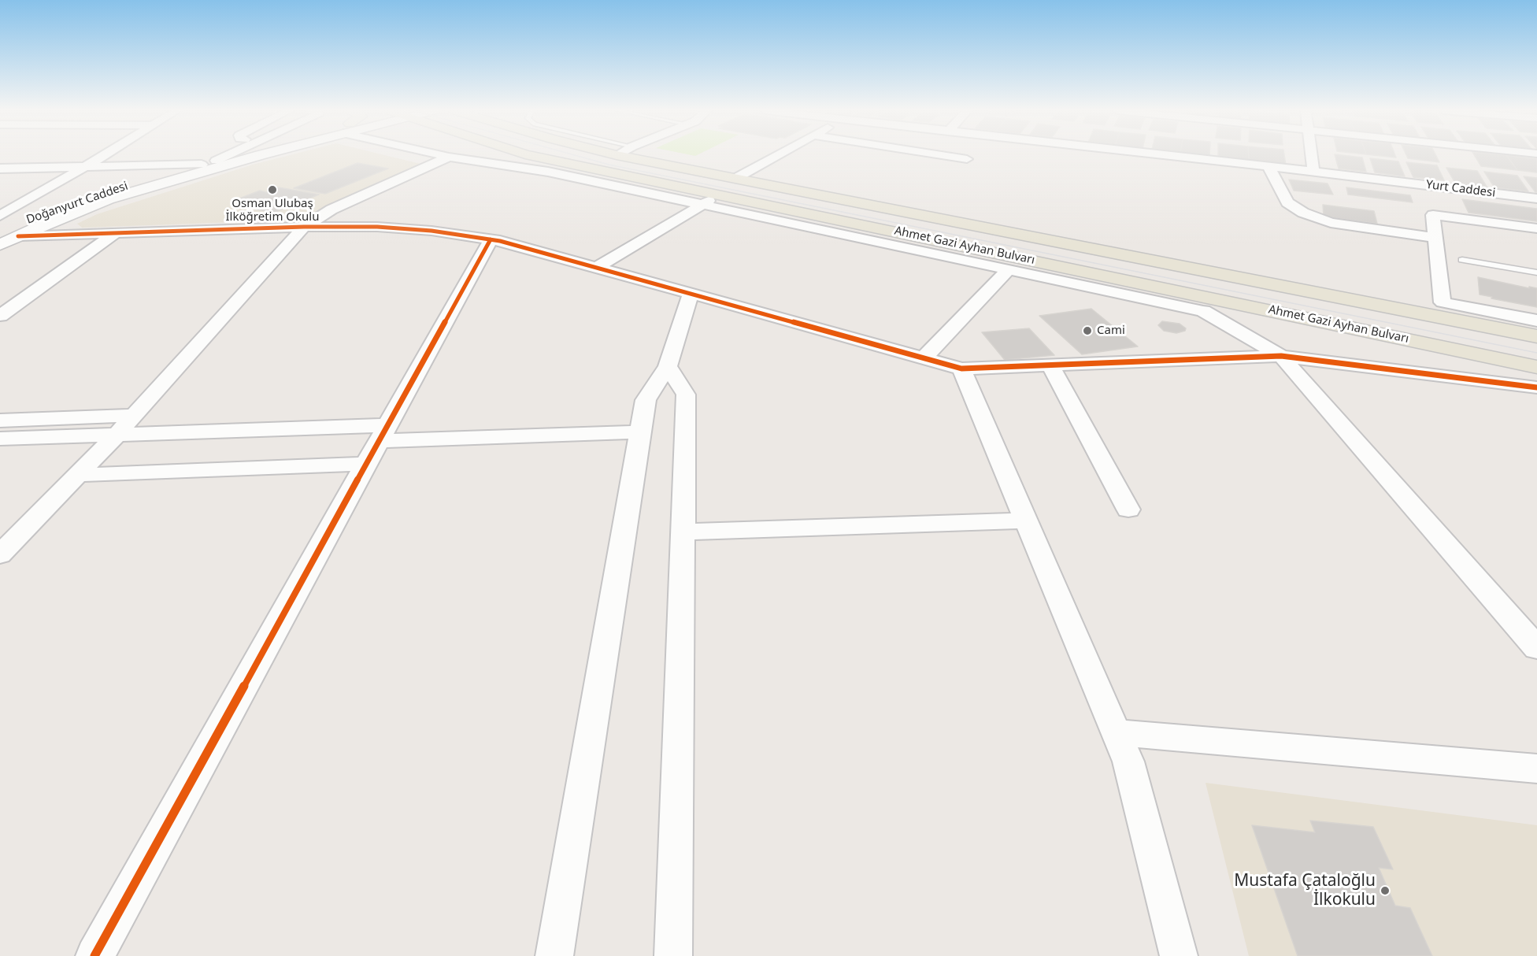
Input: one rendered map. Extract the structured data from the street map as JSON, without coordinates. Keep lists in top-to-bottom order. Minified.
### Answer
{"streets":{"main road":["Ahmet Gazi Ayhan Bulvarı"],"street":["Yurt Caddesi","Doğanyurt Caddesi"]},"places":["Osman Ulubaş İlköğretim Okulu","Cami","Mustafa Çataloğlu İlkokulu"]}
